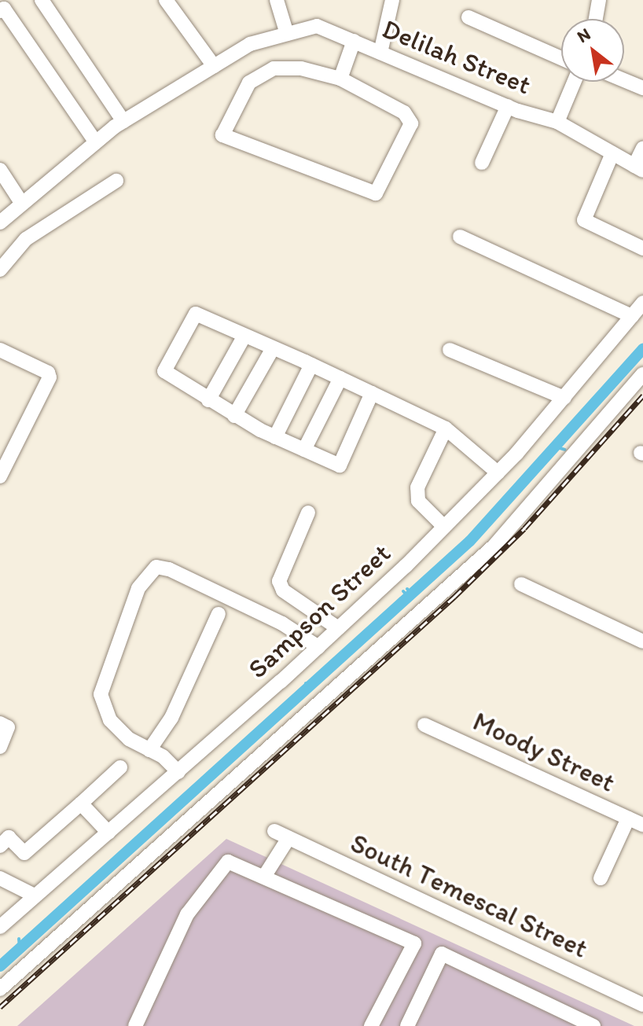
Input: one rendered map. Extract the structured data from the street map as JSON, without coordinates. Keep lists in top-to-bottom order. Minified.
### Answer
{"streets":{"street":["Delilah Street","Sampson Street","Moody Street","South Temescal Street"]},"north":"top left"}
